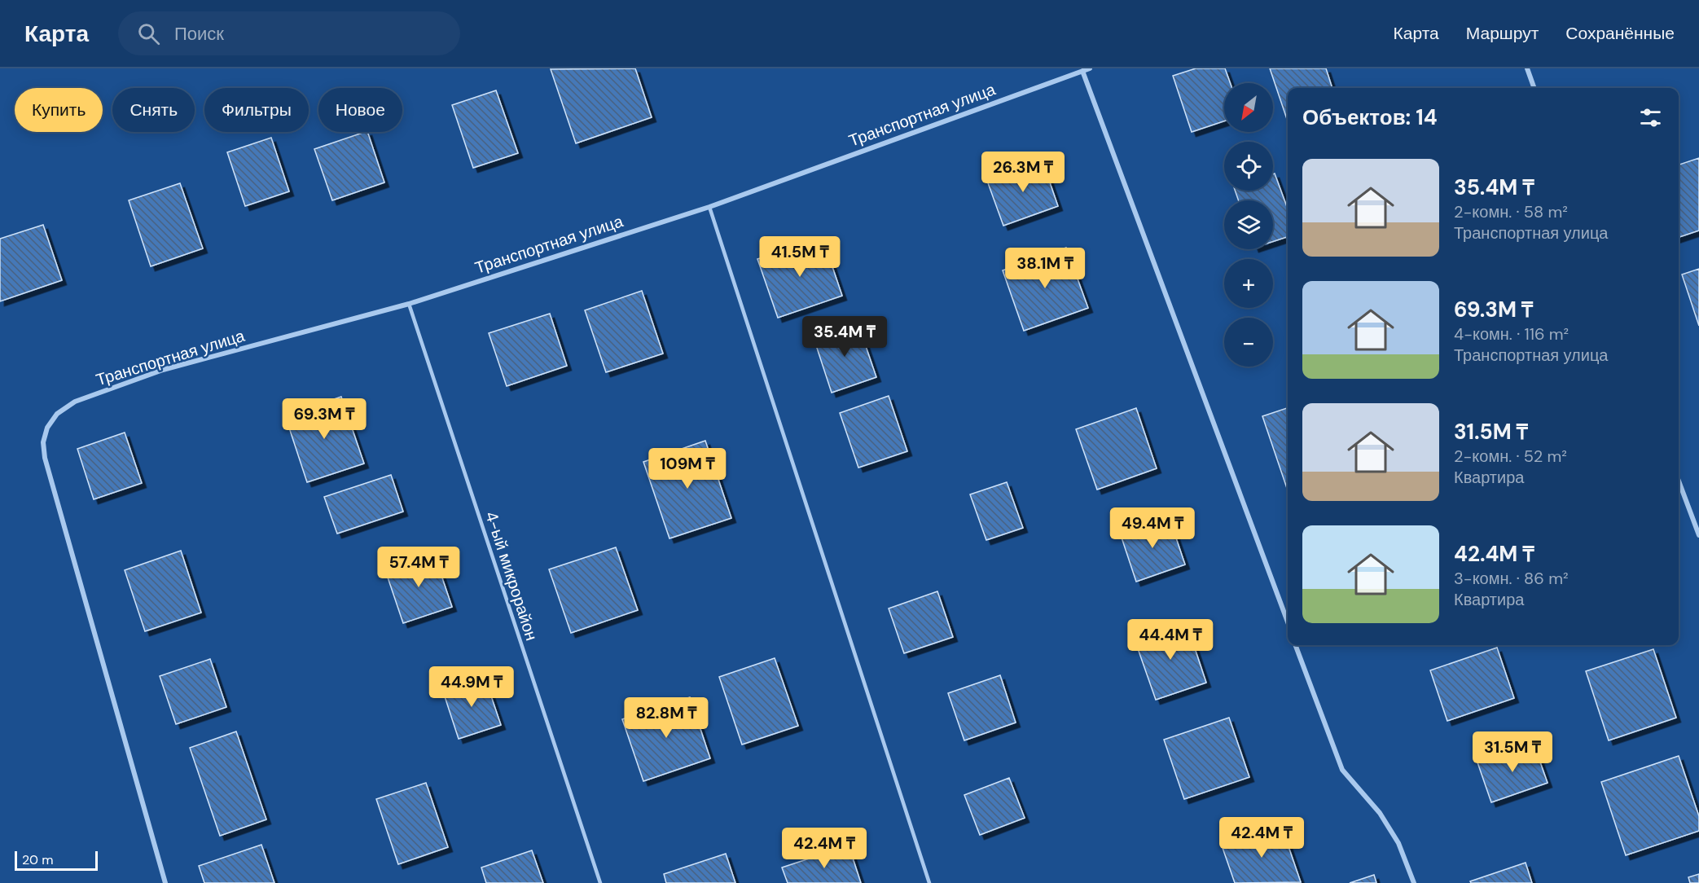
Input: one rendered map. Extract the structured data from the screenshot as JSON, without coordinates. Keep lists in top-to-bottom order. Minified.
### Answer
{"streets":{"street":["Транспортная улица"],"lane":["4-ый микрорайон"]},"crossings":[["Транспортная улица","4-ый микрорайон"]],"scale_bar":"20 m","north":"bottom left","page":{"header":"Карта","search":"Поиск","nav":["Карта","Маршрут","Сохранённые"],"map_buttons":["+","−"],"chip":["Купить","Снять","Фильтры","Новое"],"heading":"Объектов: 14","list":[{"name":"35.4M ₸","note":"2-комн. · 58 m² · Транспортная улица"},{"name":"69.3M ₸","note":"4-комн. · 116 m² · Транспортная улица"},{"name":"31.5M ₸","note":"2-комн. · 52 m² · Квартира"},{"name":"42.4M ₸","note":"3-комн. · 86 m² · Квартира"}],"price":["26.3M ₸","41.5M ₸","38.1M ₸","35.4M ₸","69.3M ₸","109M ₸","49.4M ₸","57.4M ₸","44.4M ₸","44.9M ₸","82.8M ₸","31.5M ₸","42.4M ₸","42.4M ₸"],"scale":"20 m"}}
